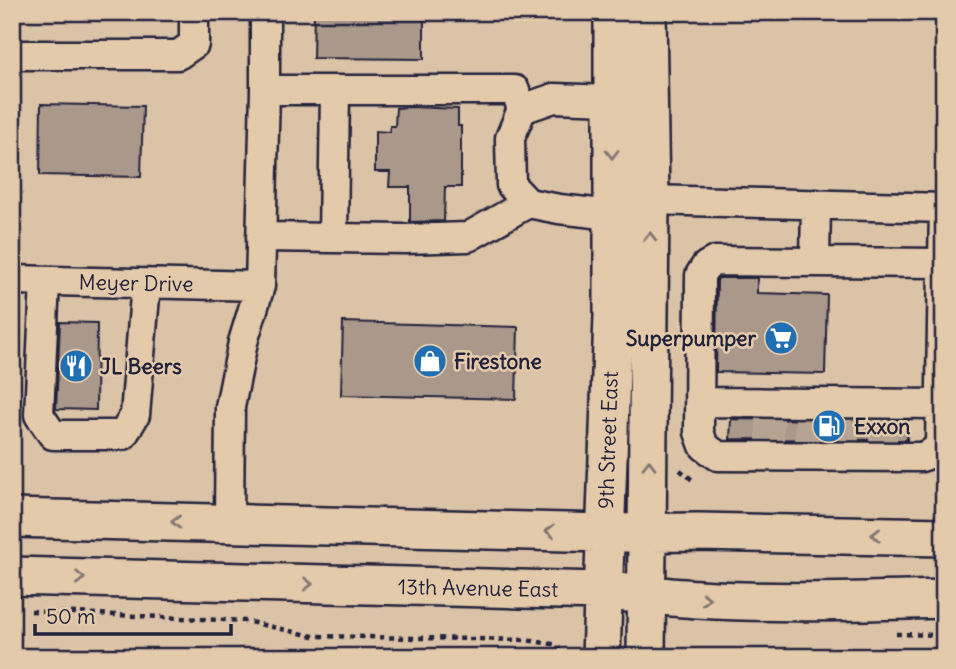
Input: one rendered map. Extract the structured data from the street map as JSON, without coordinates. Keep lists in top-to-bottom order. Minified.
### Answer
{"streets":{"main road":["9th Street East","13th Avenue East"],"street":["Meyer Drive"]},"crossings":[["9th Street East","13th Avenue East"]],"places":{"supermarket":["Superpumper"],"shop":["Firestone"],"restaurant":["JL Beers"],"fuel station":["Exxon"]},"scale_bar":"50 m"}
